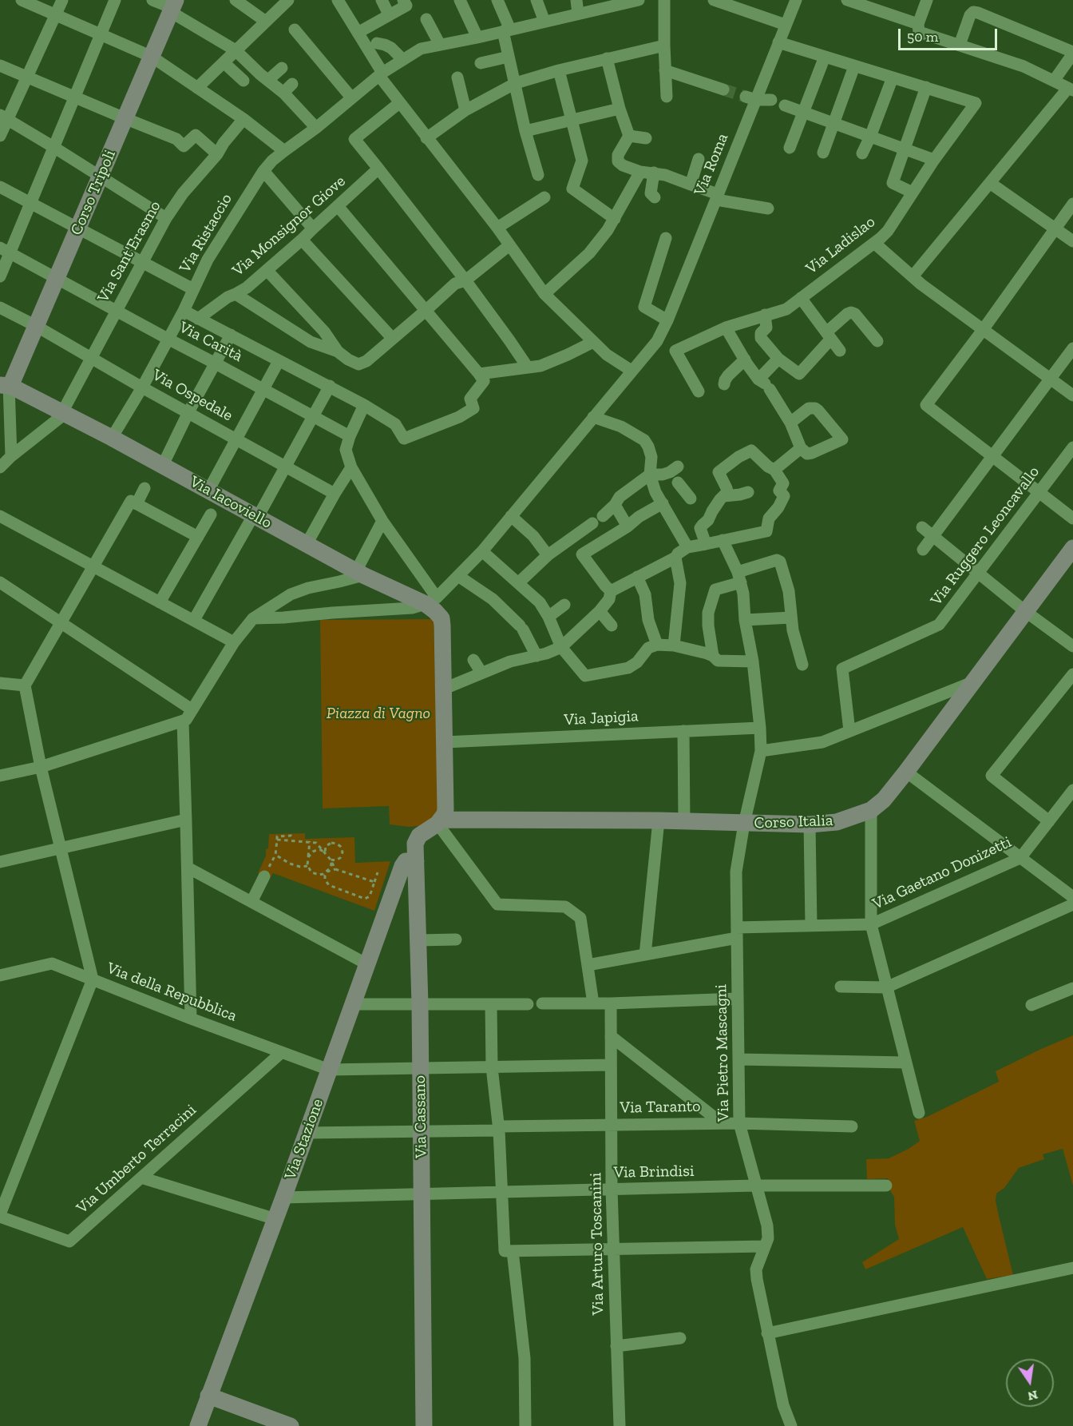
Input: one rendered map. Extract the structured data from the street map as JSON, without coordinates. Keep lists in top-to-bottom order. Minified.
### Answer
{"streets":{"main road":["Corso Tripoli","Via Iacoviello","Corso Italia","Via Cassano","Via Stazione"],"street":["Via Roma","Via Monsignor Giove","Via Ristaccio","Via Ladislao","Via Sant'Erasmo","Via Carità","Via Ospedale","Via Ruggero Leoncavallo","Via Japigia","Via Gaetano Donizetti","Via della Repubblica","Via Pietro Mascagni","Via Taranto","Via Umberto Terracini","Via Brindisi","Via Arturo Toscanini"]},"crossings":[["Via Roma","Via Iacoviello"],["Corso Tripoli","Via Carità"],["Corso Tripoli","Via Ospedale"],["Corso Tripoli","Via Iacoviello"],["Via Ristaccio","Via Carità"],["Via Ristaccio","Via Ospedale"],["Via Ristaccio","Via Iacoviello"],["Via Sant'Erasmo","Via Carità"],["Via Sant'Erasmo","Via Ospedale"],["Via Sant'Erasmo","Via Iacoviello"],["Via Japigia","Via Pietro Mascagni"],["Corso Italia","Via Pietro Mascagni"],["Corso Italia","Via Cassano"],["Via Gaetano Donizetti","Via Pietro Mascagni"],["Via della Repubblica","Via Cassano"],["Via della Repubblica","Via Stazione"],["Via della Repubblica","Via Umberto Terracini"],["Via della Repubblica","Via Arturo Toscanini"],["Via Pietro Mascagni","Via Taranto"],["Via Pietro Mascagni","Via Brindisi"],["Via Taranto","Via Cassano"],["Via Taranto","Via Stazione"],["Via Taranto","Via Arturo Toscanini"],["Via Cassano","Via Stazione"],["Via Cassano","Via Brindisi"],["Via Stazione","Via Brindisi"],["Via Brindisi","Via Arturo Toscanini"]],"parks":["Piazza di Vagno"],"scale_bar":"50 m","north":"bottom"}
